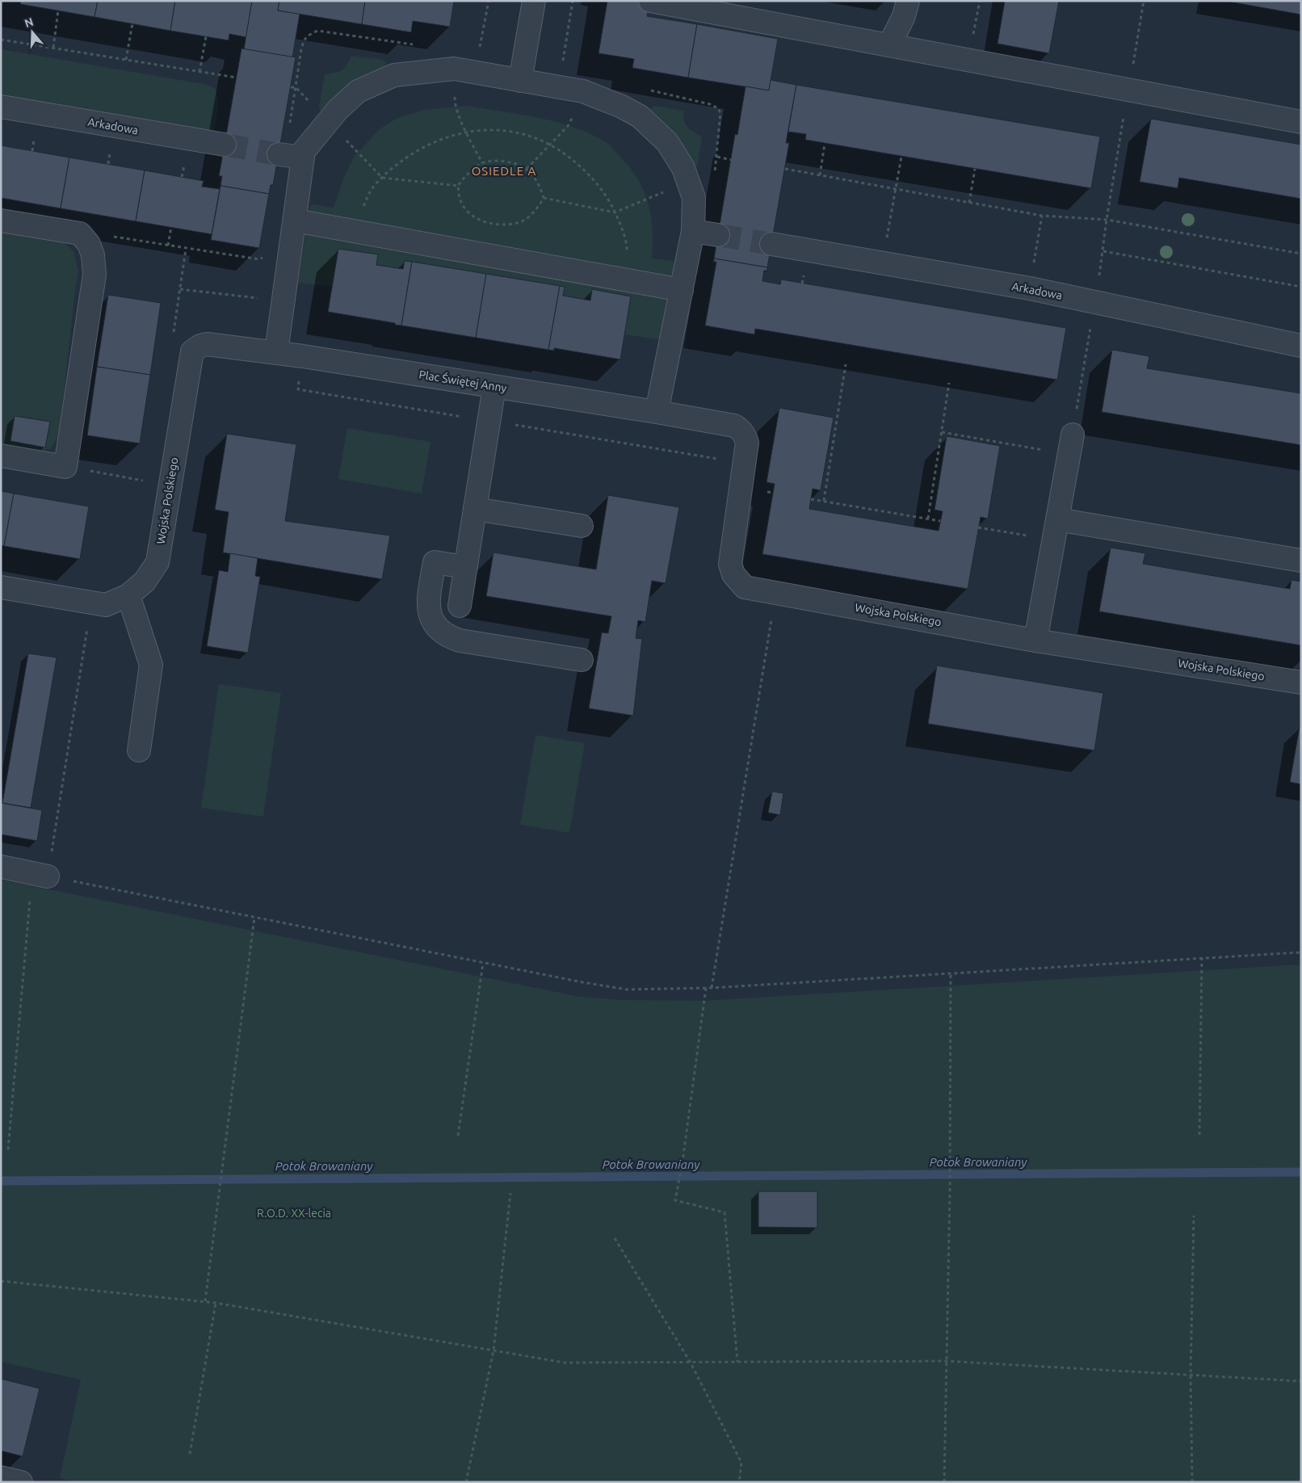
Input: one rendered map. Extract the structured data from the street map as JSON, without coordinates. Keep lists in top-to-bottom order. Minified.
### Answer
{"streets":{"street":["Arkadowa","Plac Świętej Anny","Wojska Polskiego"]},"crossings":[["Plac Świętej Anny","Wojska Polskiego"]],"districts":["OSIEDLE A"],"water":["Potok Browaniany"],"parks":["R.O.D. XX-lecia"],"north":"top"}
